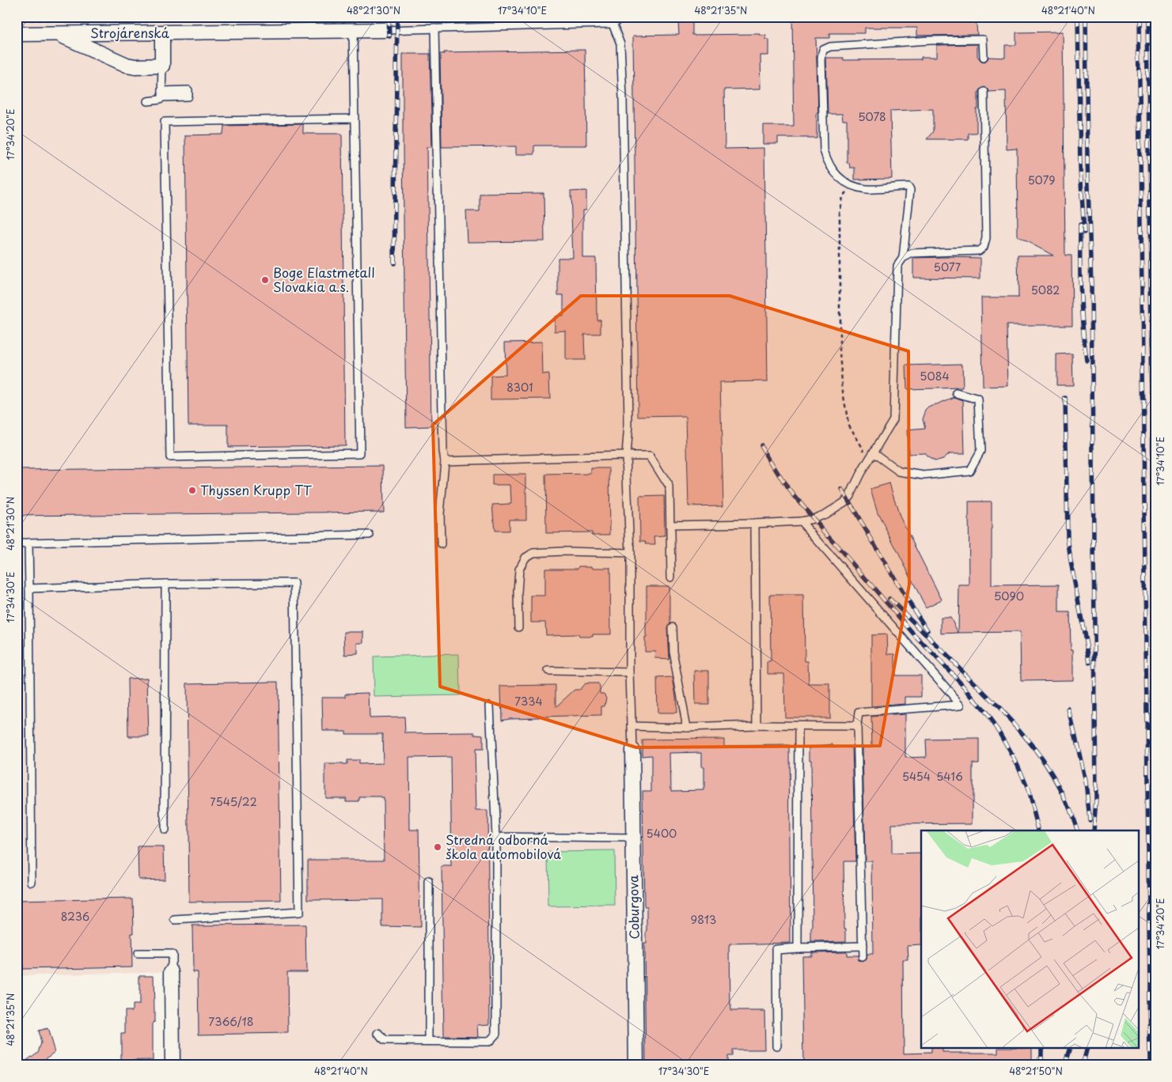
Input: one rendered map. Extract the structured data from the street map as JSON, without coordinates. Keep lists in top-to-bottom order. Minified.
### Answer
{"streets":{"street":["Strojárenská","Coburgova"]},"places":["Boge Elastmetall Slovakia a.s.","Thyssen Krupp TT","Stredná odborná škola automobilová"],"house_numbers":["5078","5079","5077","5082","5084","8301","5090","7334","5454","5416","7545/22","5400","8236","9813","7366/18"],"coordinates":["48°21'30\"N","17°34'10\"E","48°21'35\"N","48°21'40\"N","17°34'20\"E","17°34'30\"E","48°21'50\"N"]}
